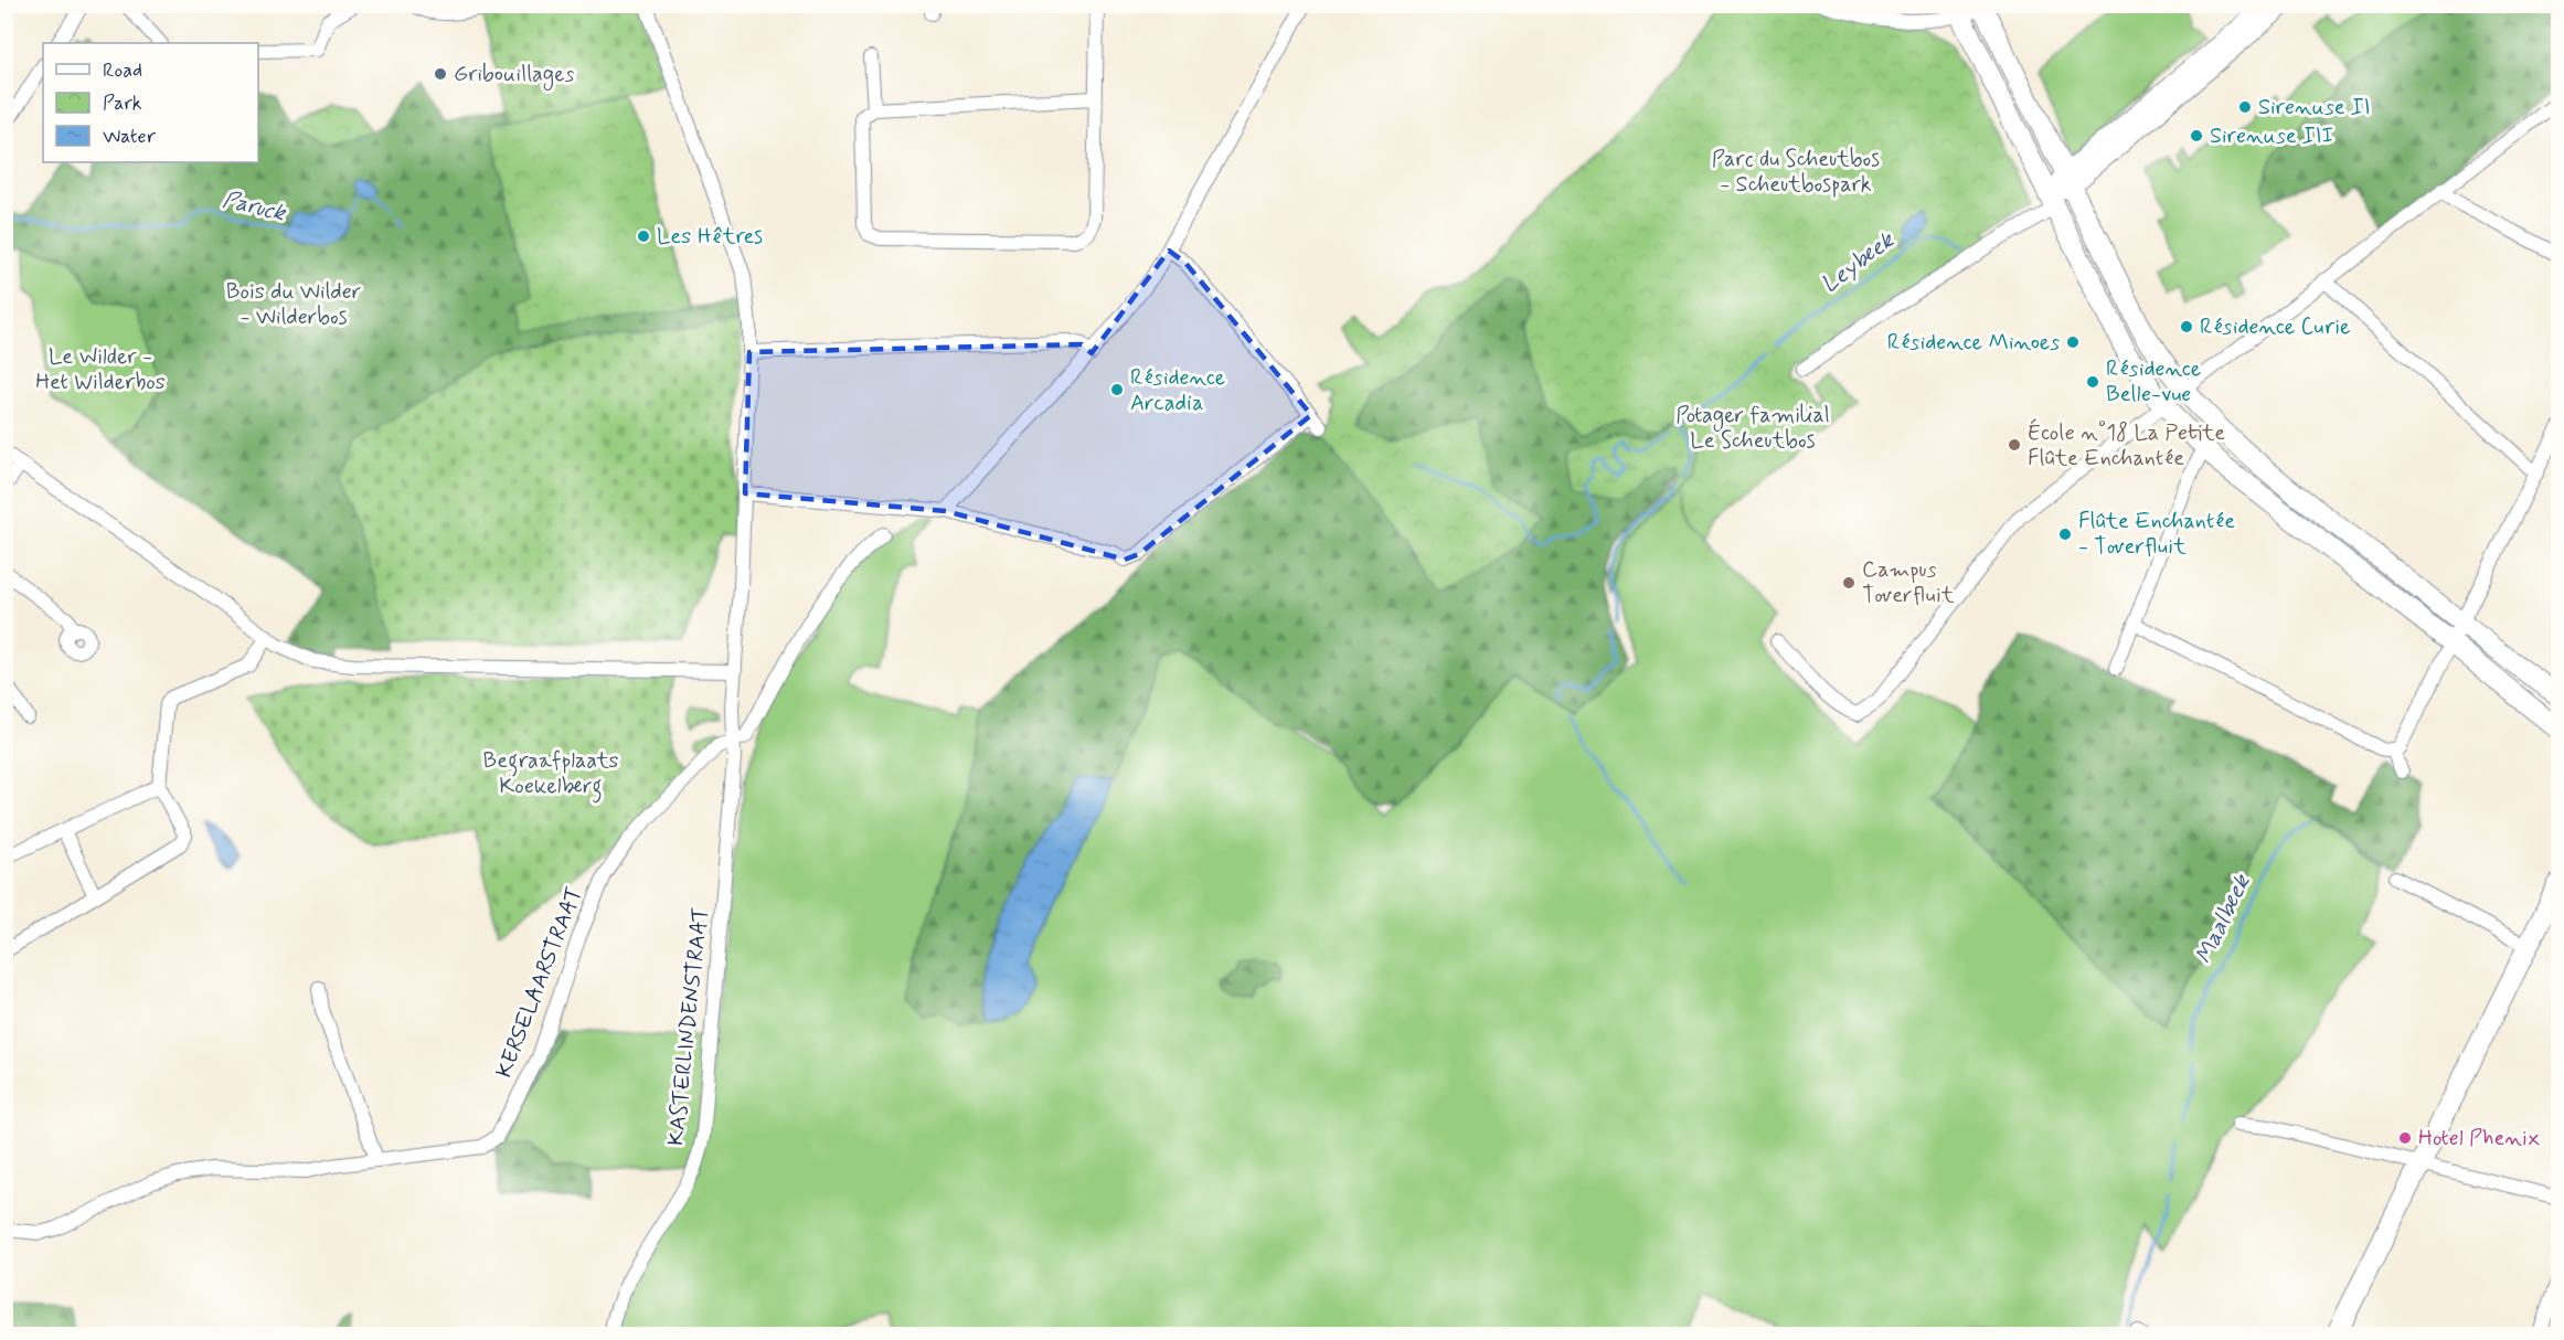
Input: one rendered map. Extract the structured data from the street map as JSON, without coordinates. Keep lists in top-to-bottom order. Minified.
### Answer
{"streets":{"street":["KERSELAARSTRAAT","KASTERLINDENSTRAAT"]},"crossings":[["KERSELAARSTRAAT","KASTERLINDENSTRAAT"]],"water":["Paruck","Leybeek","Maalbeek"],"parks":["Parc du Scheutbos - Scheutbospark","Bois du Wilder - Wilderbos","Le Wilder - Het Wilderbos","Potager familial Le Scheutbos","Begraafplaats Koekelberg"],"places":["Gribouillages","Sirenuse II","Sirenuse III","Les Hêtres","Résidence Curie","Résidence Minoes","Résidence Belle-vue","Résidence Arcadia","École n°18 La Petite Flûte Enchantée","Flûte Enchantée - Toverfluit","Campus Toverfluit","Hotel Phenix"],"legend":["Road","Park","Water"]}
